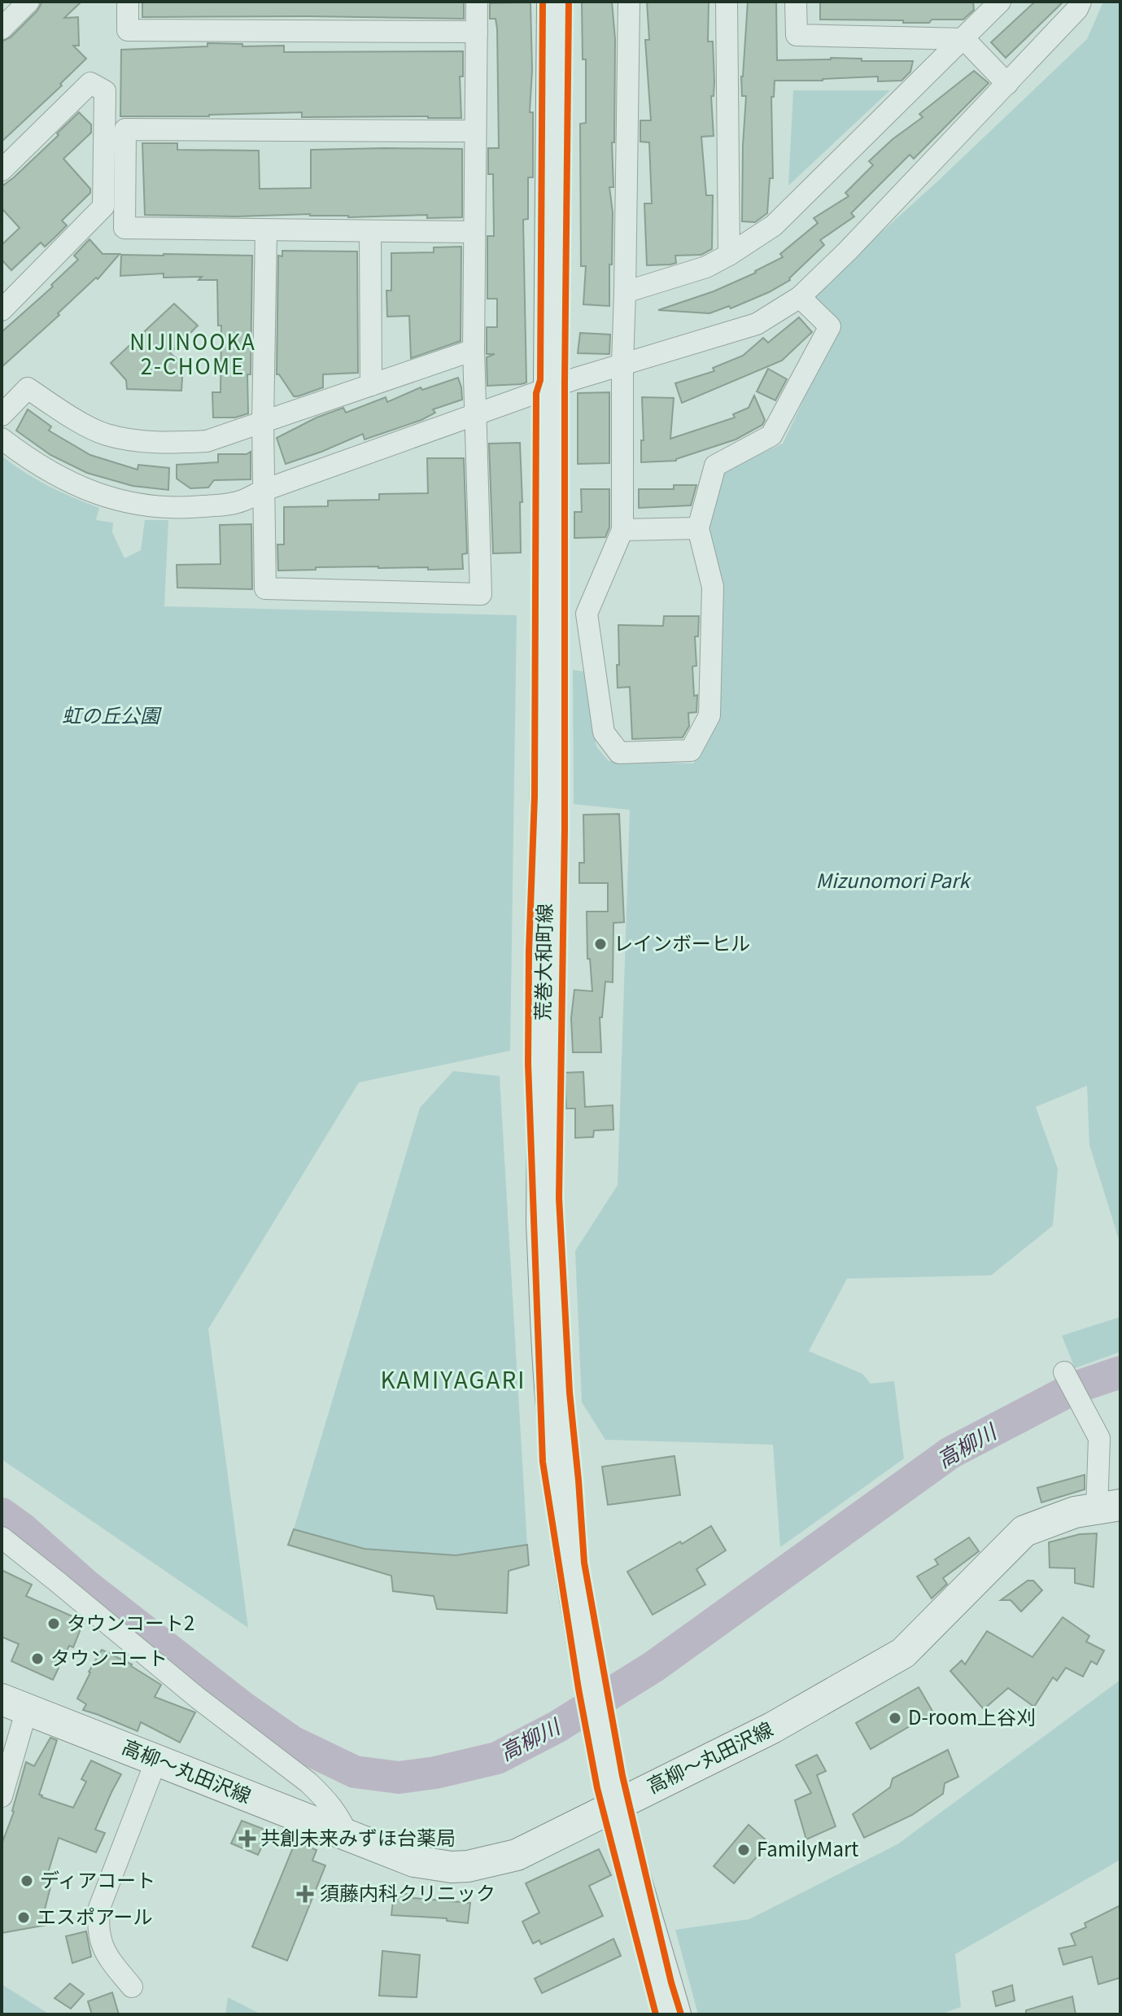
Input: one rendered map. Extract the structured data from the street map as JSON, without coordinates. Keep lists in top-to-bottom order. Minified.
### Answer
{"streets":{"street":["荒巻大和町線","高柳～丸田沢線"]},"crossings":[["荒巻大和町線","高柳～丸田沢線"]],"districts":["NIJINOOKA 2-CHOME","KAMIYAGARI"],"water":["高柳川"],"parks":["虹の丘公園","Mizunomori Park"],"places":{"other":["レインボーヒル","タウンコート2","タウンコート","D-room上谷刈","FamilyMart","ディアコート","エスポアール"],"health":["共創未来みずほ台薬局","須藤内科クリニック"]}}
